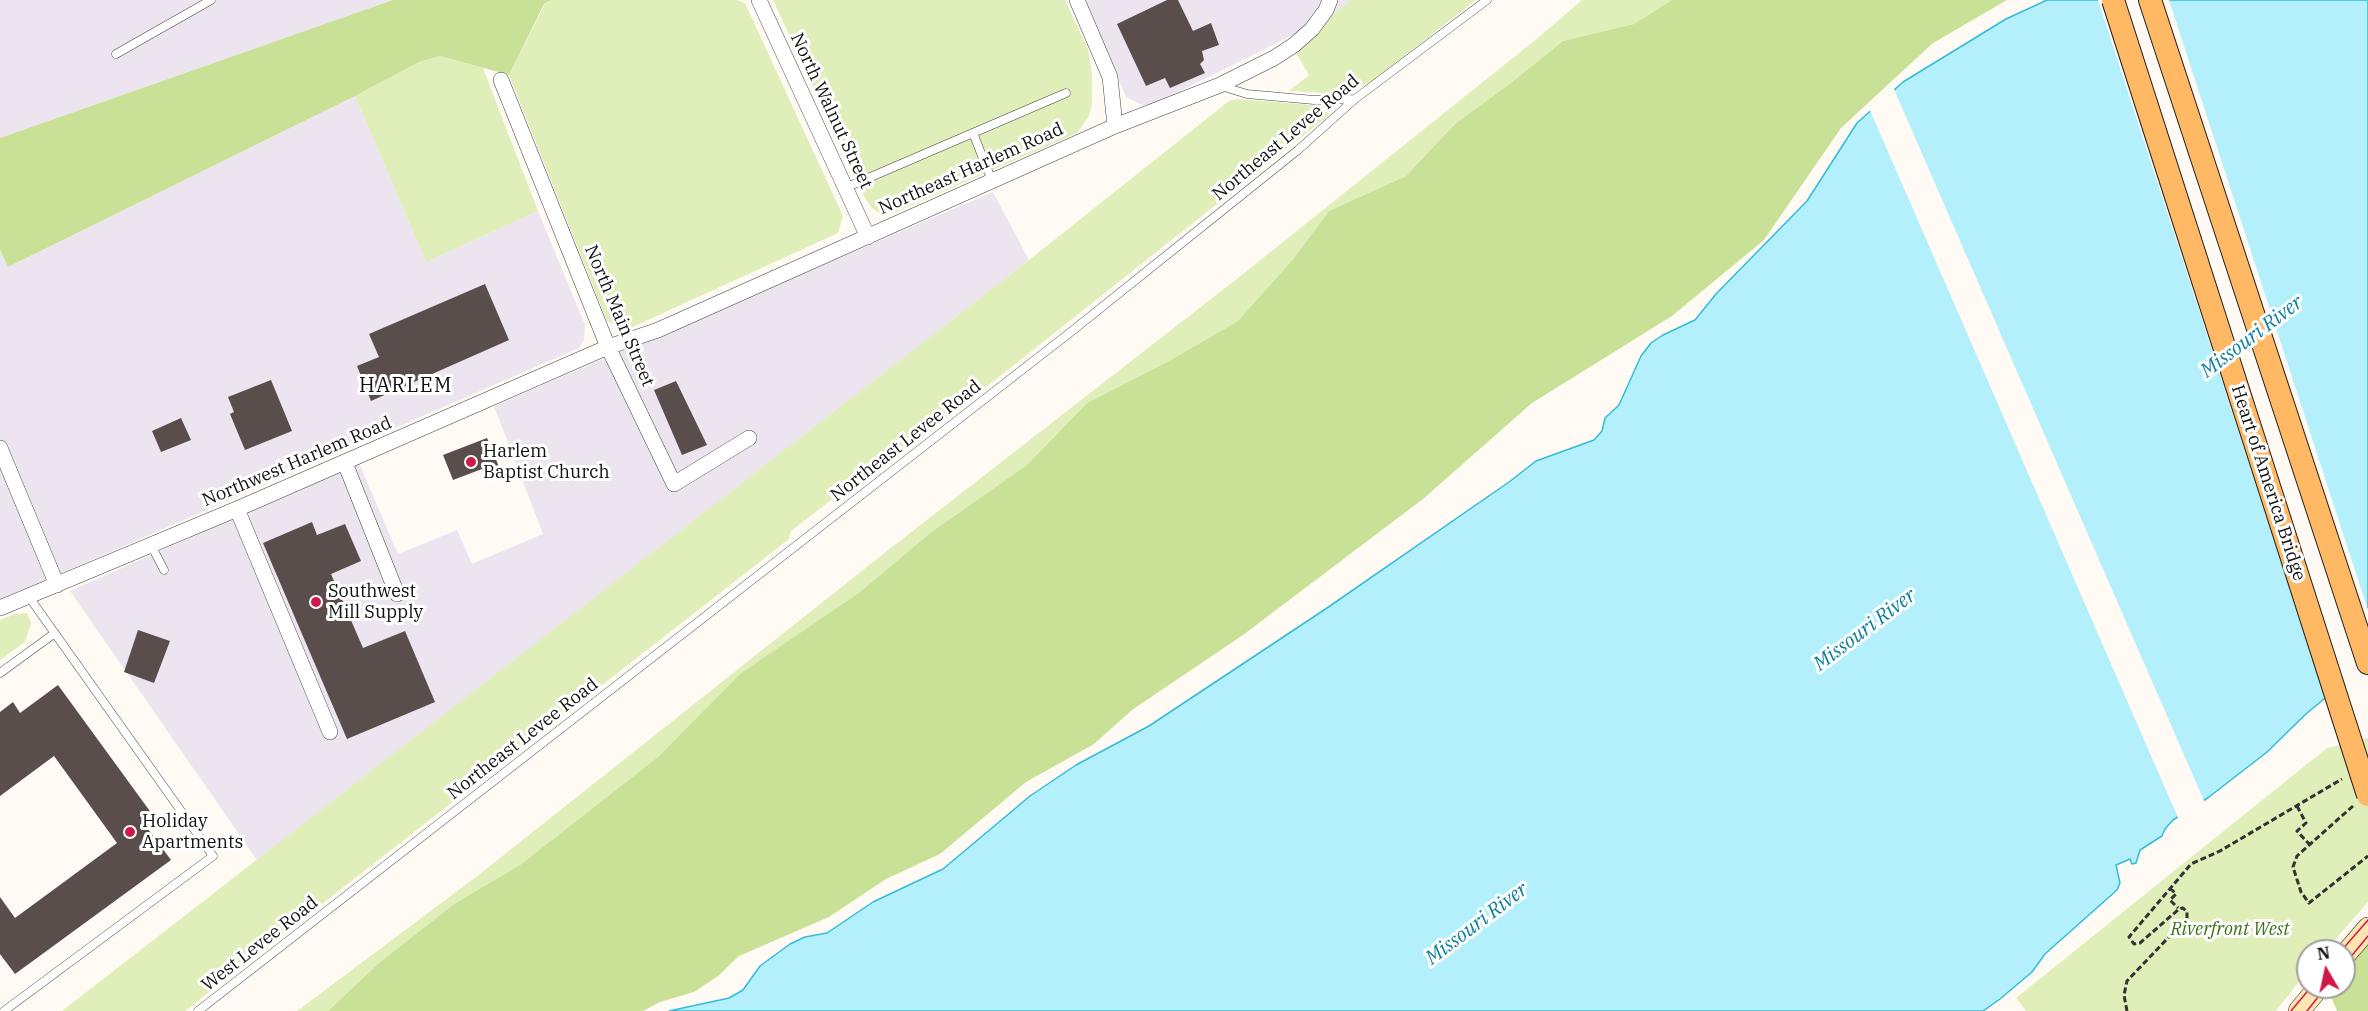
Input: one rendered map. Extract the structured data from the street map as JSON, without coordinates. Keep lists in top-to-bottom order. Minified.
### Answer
{"streets":{"main road":["Heart of America Bridge"],"street":["North Walnut Street","Northeast Harlem Road","North Main Street","Northwest Harlem Road"],"lane":["Northeast Levee Road","West Levee Road"]},"crossings":[["North Walnut Street","Northeast Harlem Road"],["Northeast Levee Road","West Levee Road"],["Northeast Harlem Road","North Main Street"],["Northeast Harlem Road","Northwest Harlem Road"],["North Main Street","Northwest Harlem Road"]],"districts":["HARLEM"],"water":["Missouri River"],"parks":["Riverfront West"],"places":["Harlem Baptist Church","Southwest Mill Supply","Holiday Apartments"],"north":"top"}
